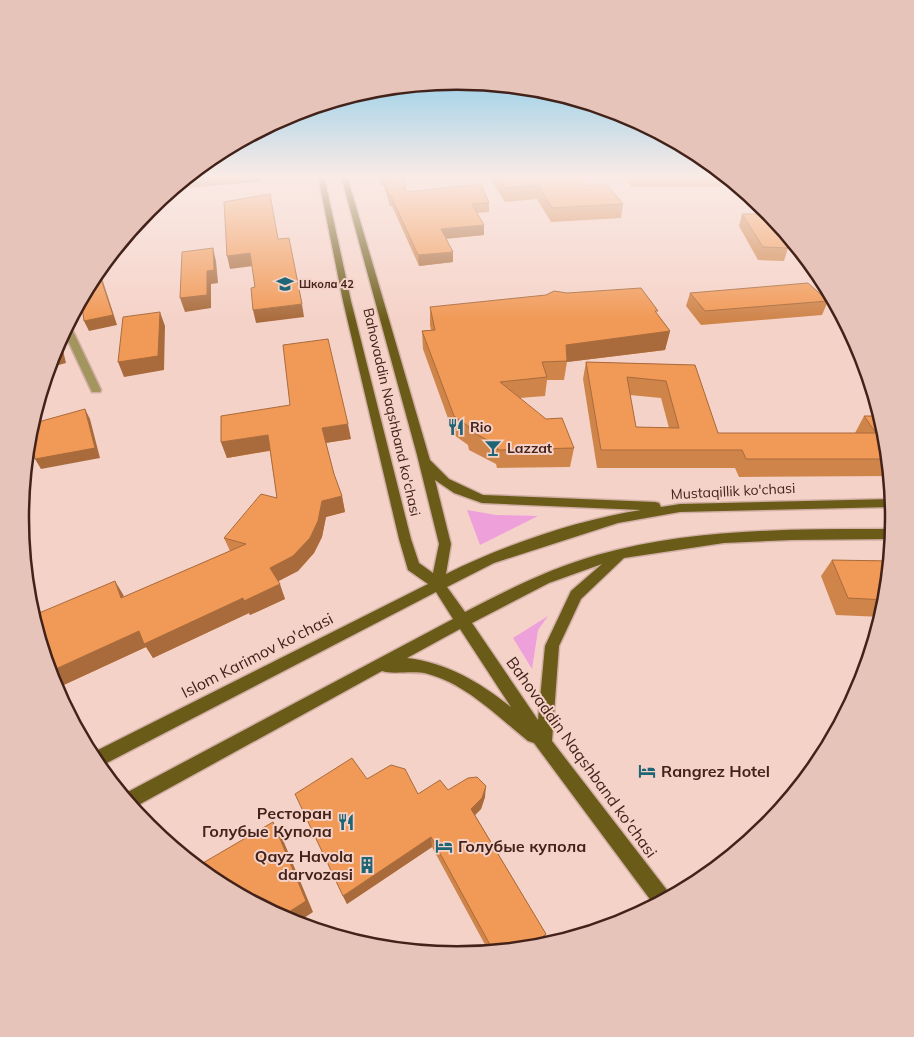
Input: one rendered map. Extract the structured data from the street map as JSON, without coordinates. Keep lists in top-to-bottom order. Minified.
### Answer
{"streets":{"main road":["Bahovaddin Naqshband ko'chasi","Mustaqillik ko'chasi","Islom Karimov ko'chasi"]},"crossings":[["Bahovaddin Naqshband ko'chasi","Mustaqillik ko'chasi"],["Bahovaddin Naqshband ko'chasi","Islom Karimov ko'chasi"],["Mustaqillik ko'chasi","Islom Karimov ko'chasi"]],"places":{"school or university":["Школа 42"],"restaurant":["Rio","Ресторан Голубые Купола"],"bar":["Lazzat"],"hotel":["Rangrez Hotel","Голубые купола"],"building":["Qayz Havola darvozasi"]}}
